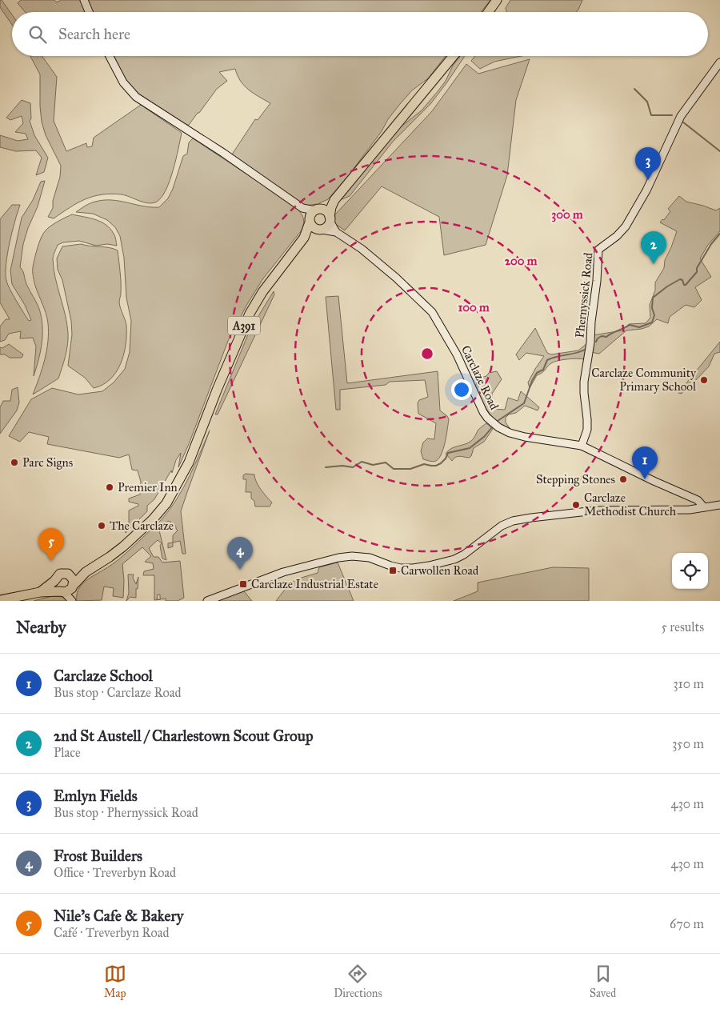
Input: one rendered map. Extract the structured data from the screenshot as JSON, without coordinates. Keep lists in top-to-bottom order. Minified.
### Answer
{"streets":{"highway":["A391"],"street":["Phernyssick Road","Carclaze Road"]},"crossings":[["Phernyssick Road","Carclaze Road"],["A391","Carclaze Road"]],"places":{"other":["Carclaze Community Primary School","Parc Signs","Stepping Stones","Premier Inn","Carclaze Methodist Church","The Carclaze"],"transit":["Carwollen Road","Carclaze Industrial Estate"]},"page":{"search":"Search here","pins":["3","2","1","5","4"],"heading":["Nearby","5 results"],"list":[{"mark":"1","name":"Carclaze School","note":"Bus stop · Carclaze Road","value":"310 m"},{"mark":"2","name":"2nd St Austell / Charlestown Scout Group","note":"Place","value":"350 m"},{"mark":"3","name":"Emlyn Fields","note":"Bus stop · Phernyssick Road","value":"430 m"},{"mark":"4","name":"Frost Builders","note":"Office · Treverbyn Road","value":"430 m"},{"mark":"5","name":"Nile's Cafe & Bakery","note":"Café · Treverbyn Road","value":"670 m"}],"nav":["Map","Directions","Saved"]},"rings":["300 m","200 m","100 m"]}
